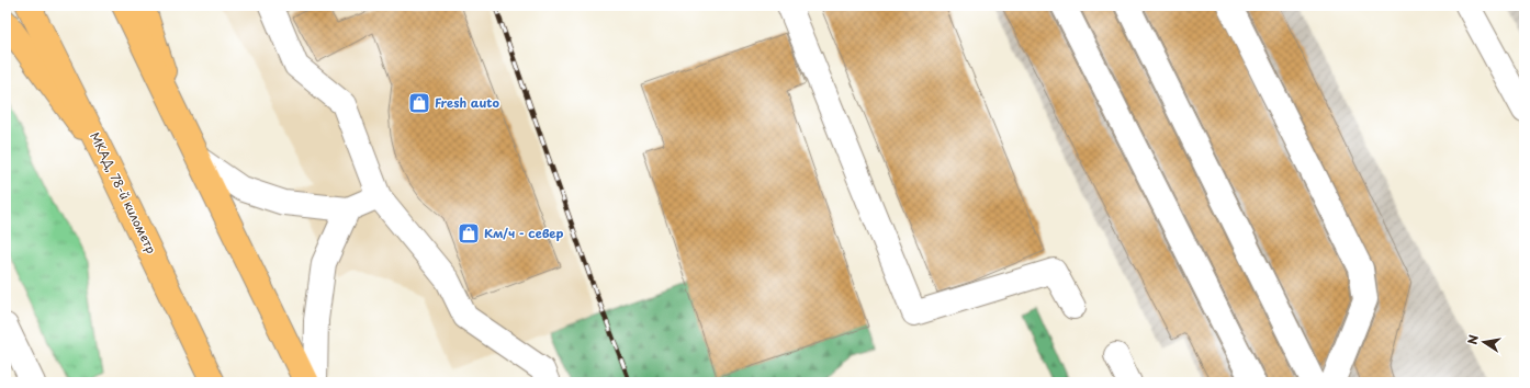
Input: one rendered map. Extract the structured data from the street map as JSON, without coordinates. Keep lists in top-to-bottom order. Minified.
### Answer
{"streets":{"main road":["МКАД, 78-й километр"]},"places":{"shop":["Fresh auto","Км/ч - север"]},"north":"left"}
